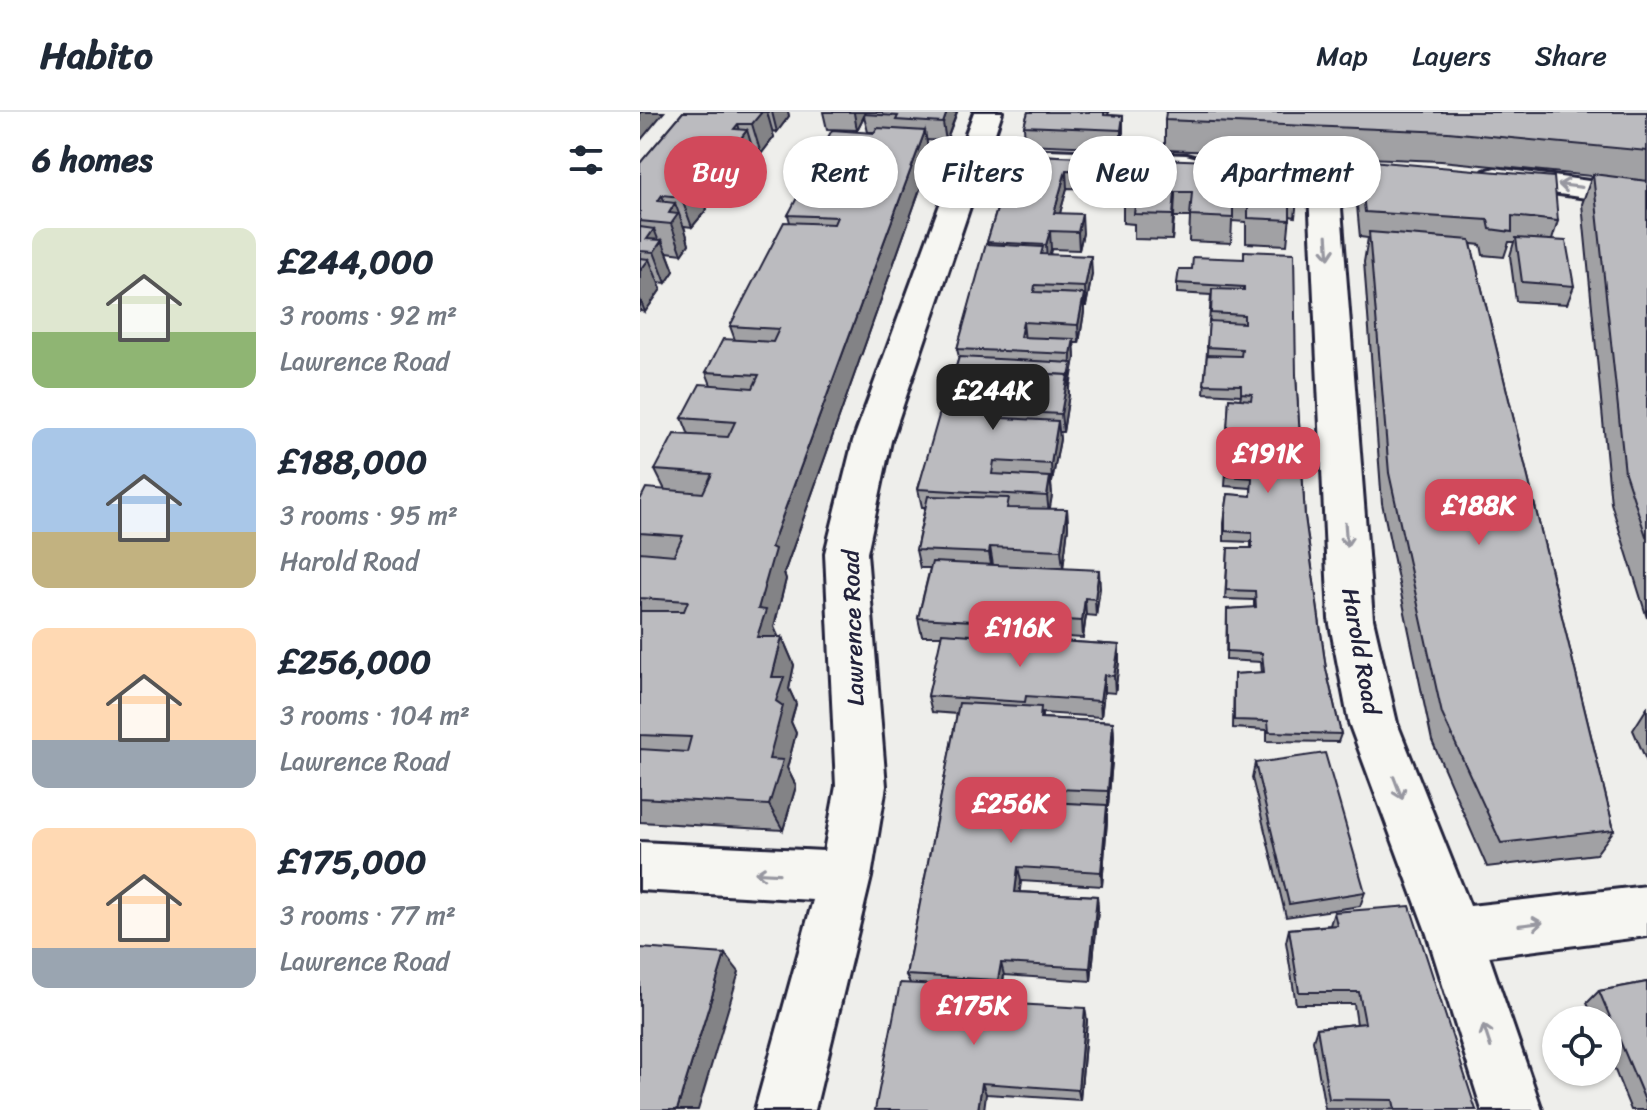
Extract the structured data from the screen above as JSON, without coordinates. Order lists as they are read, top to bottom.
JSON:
{
  "streets": {
    "street": ["Lawrence Road", "Harold Road"]
  },
  "page": {
    "header": "Habito",
    "nav": ["Map", "Layers", "Share"],
    "heading": "6 homes",
    "chip": [
      "Buy",
      "Rent",
      "Filters",
      "New",
      "Apartment"
    ],
    "list": [
      {
        "name": "£244,000",
        "note": "3 rooms · 92 m² · Lawrence Road"
      },
      {
        "name": "£188,000",
        "note": "3 rooms · 95 m² · Harold Road"
      },
      {
        "name": "£256,000",
        "note": "3 rooms · 104 m² · Lawrence Road"
      },
      {
        "name": "£175,000",
        "note": "3 rooms · 77 m² · Lawrence Road"
      }
    ],
    "price": [
      "£244K",
      "£191K",
      "£188K",
      "£116K",
      "£256K",
      "£175K"
    ]
  }
}
